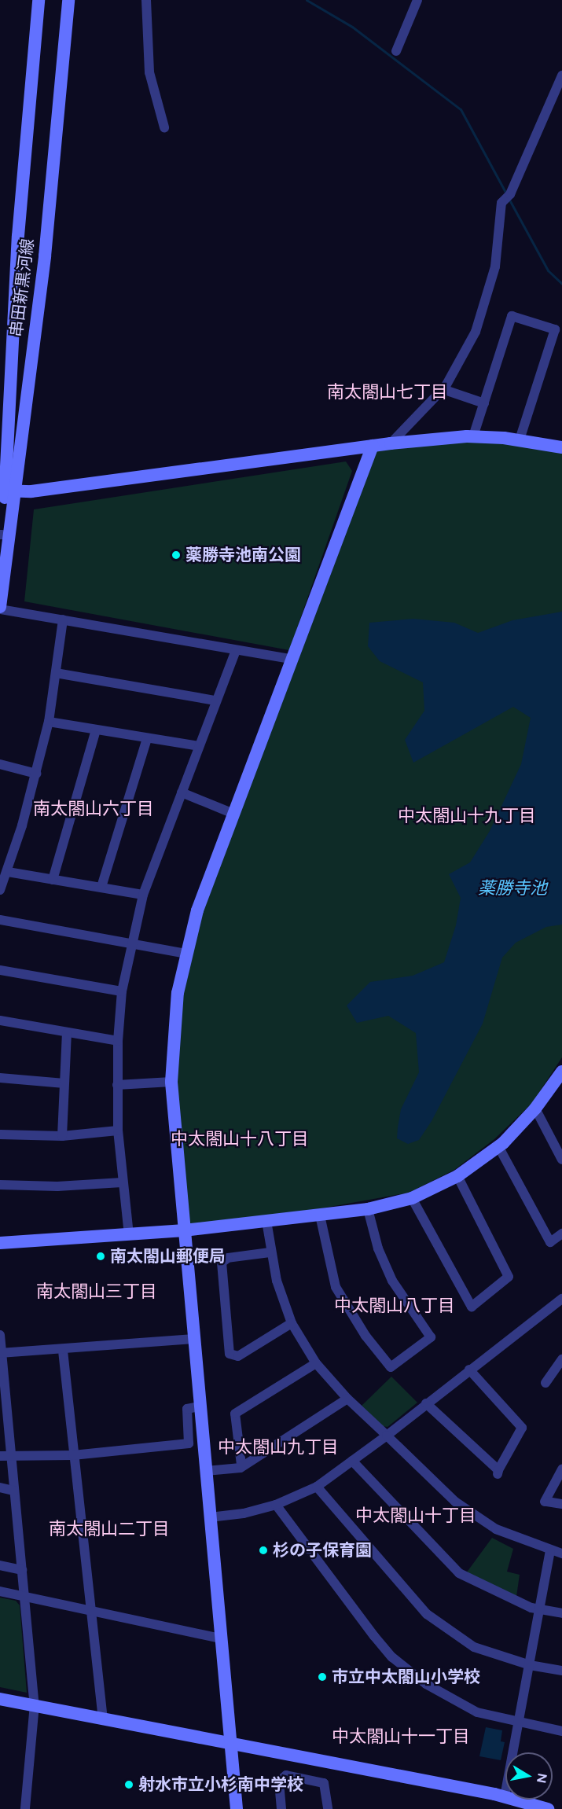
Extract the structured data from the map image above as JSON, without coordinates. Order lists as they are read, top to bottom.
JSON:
{
  "streets": {
    "street": ["串田新黒河線"]
  },
  "districts": [
    "南太閤山七丁目",
    "南太閤山六丁目",
    "中太閤山十九丁目",
    "中太閤山十八丁目",
    "南太閤山三丁目",
    "中太閤山八丁目",
    "中太閤山九丁目",
    "中太閤山十丁目",
    "南太閤山二丁目",
    "中太閤山十一丁目"
  ],
  "water": ["薬勝寺池"],
  "places": [
    "薬勝寺池南公園",
    "南太閤山郵便局",
    "杉の子保育園",
    "市立中太閤山小学校",
    "射水市立小杉南中学校"
  ],
  "north": "right"
}
